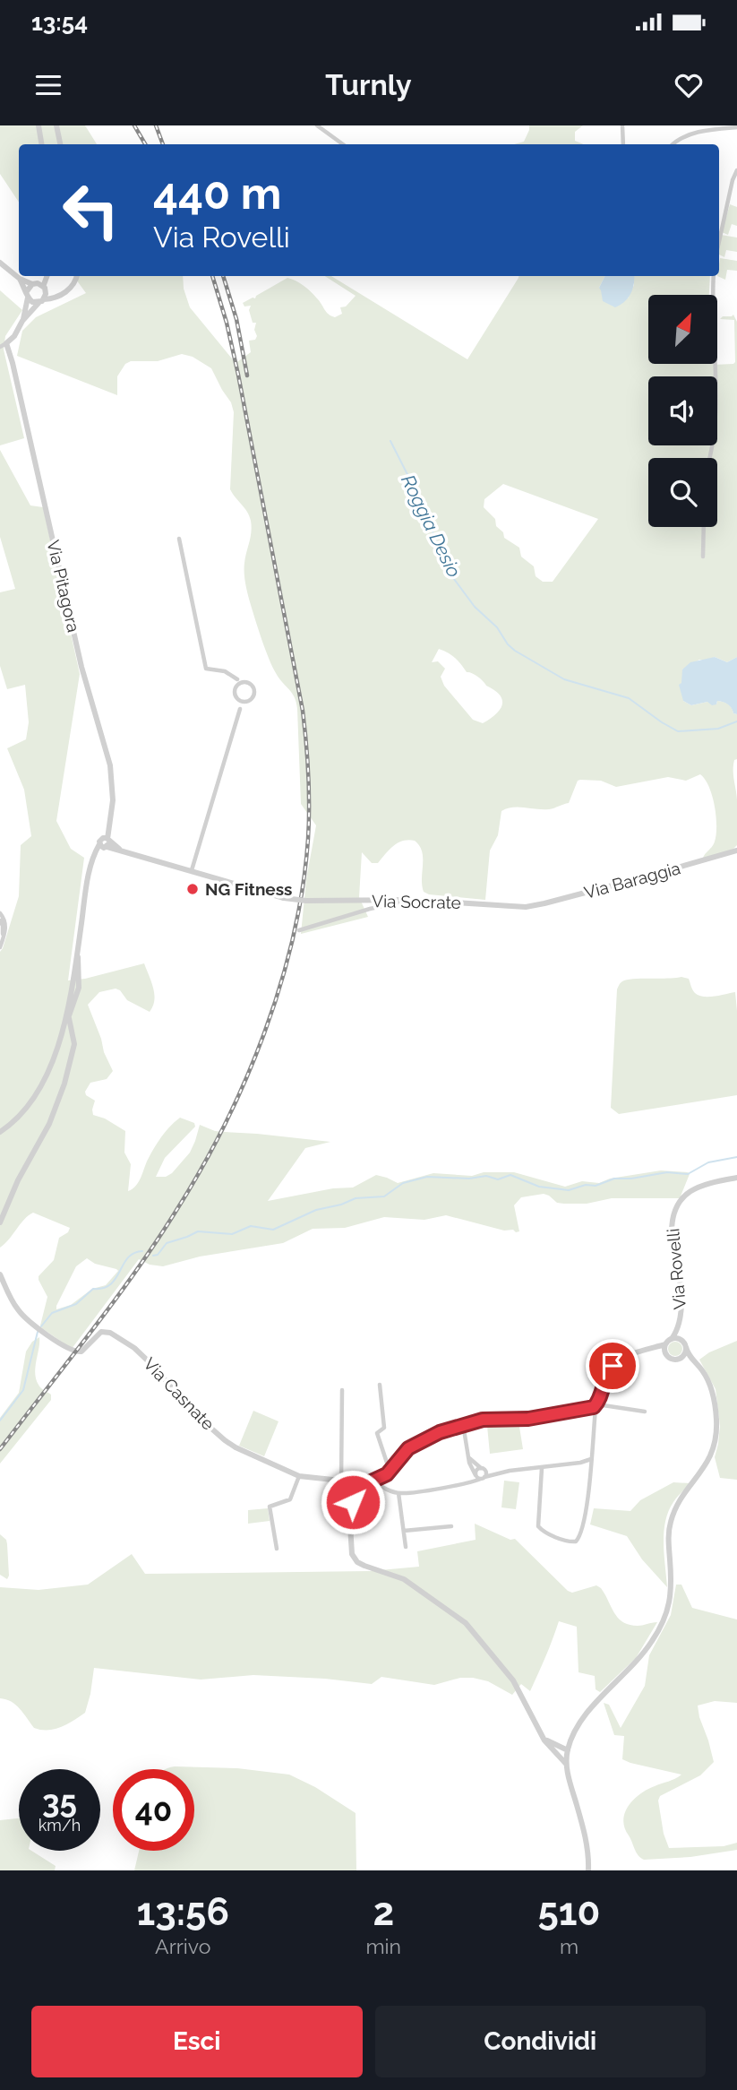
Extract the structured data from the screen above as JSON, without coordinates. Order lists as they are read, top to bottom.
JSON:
{
  "streets": {
    "street": [
      "Via Pitagora",
      "Via Baraggia",
      "Via Socrate",
      "Via Rovelli",
      "Via Casnate"
    ]
  },
  "crossings": [
    ["Via Baraggia", "Via Socrate"]
  ],
  "water": ["Roggia Desio"],
  "places": ["NG Fitness"],
  "north": "top right",
  "page": {
    "status": "13:54",
    "header": "Turnly",
    "turn": ["440 m", "Via Rovelli"],
    "speed": "35 km/h",
    "limit": "40",
    "eta": [
      "13:56",
      "Arrivo",
      "2",
      "min",
      "510",
      "m"
    ],
    "buttons": ["Esci", "Condividi"]
  }
}
